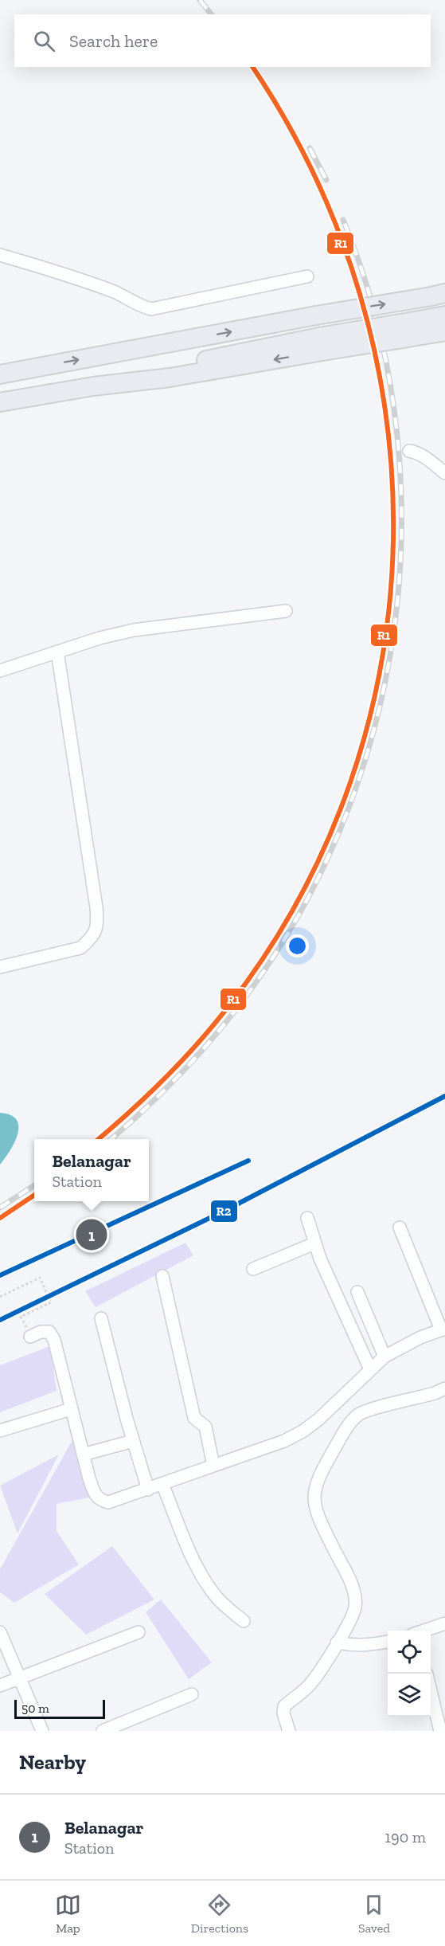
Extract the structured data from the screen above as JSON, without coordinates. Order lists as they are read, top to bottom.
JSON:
{
  "lines": ["transit line R1", "transit line R2"],
  "scale_bar": "50 m",
  "page": {
    "search": "Search here",
    "popup": ["Belanagar", "Station"],
    "pins": "1",
    "scale": "50 m",
    "heading": "Nearby",
    "list": [
      {
        "mark": "1",
        "name": "Belanagar",
        "note": "Station",
        "value": "190 m"
      }
    ],
    "nav": ["Map", "Directions", "Saved"]
  }
}
